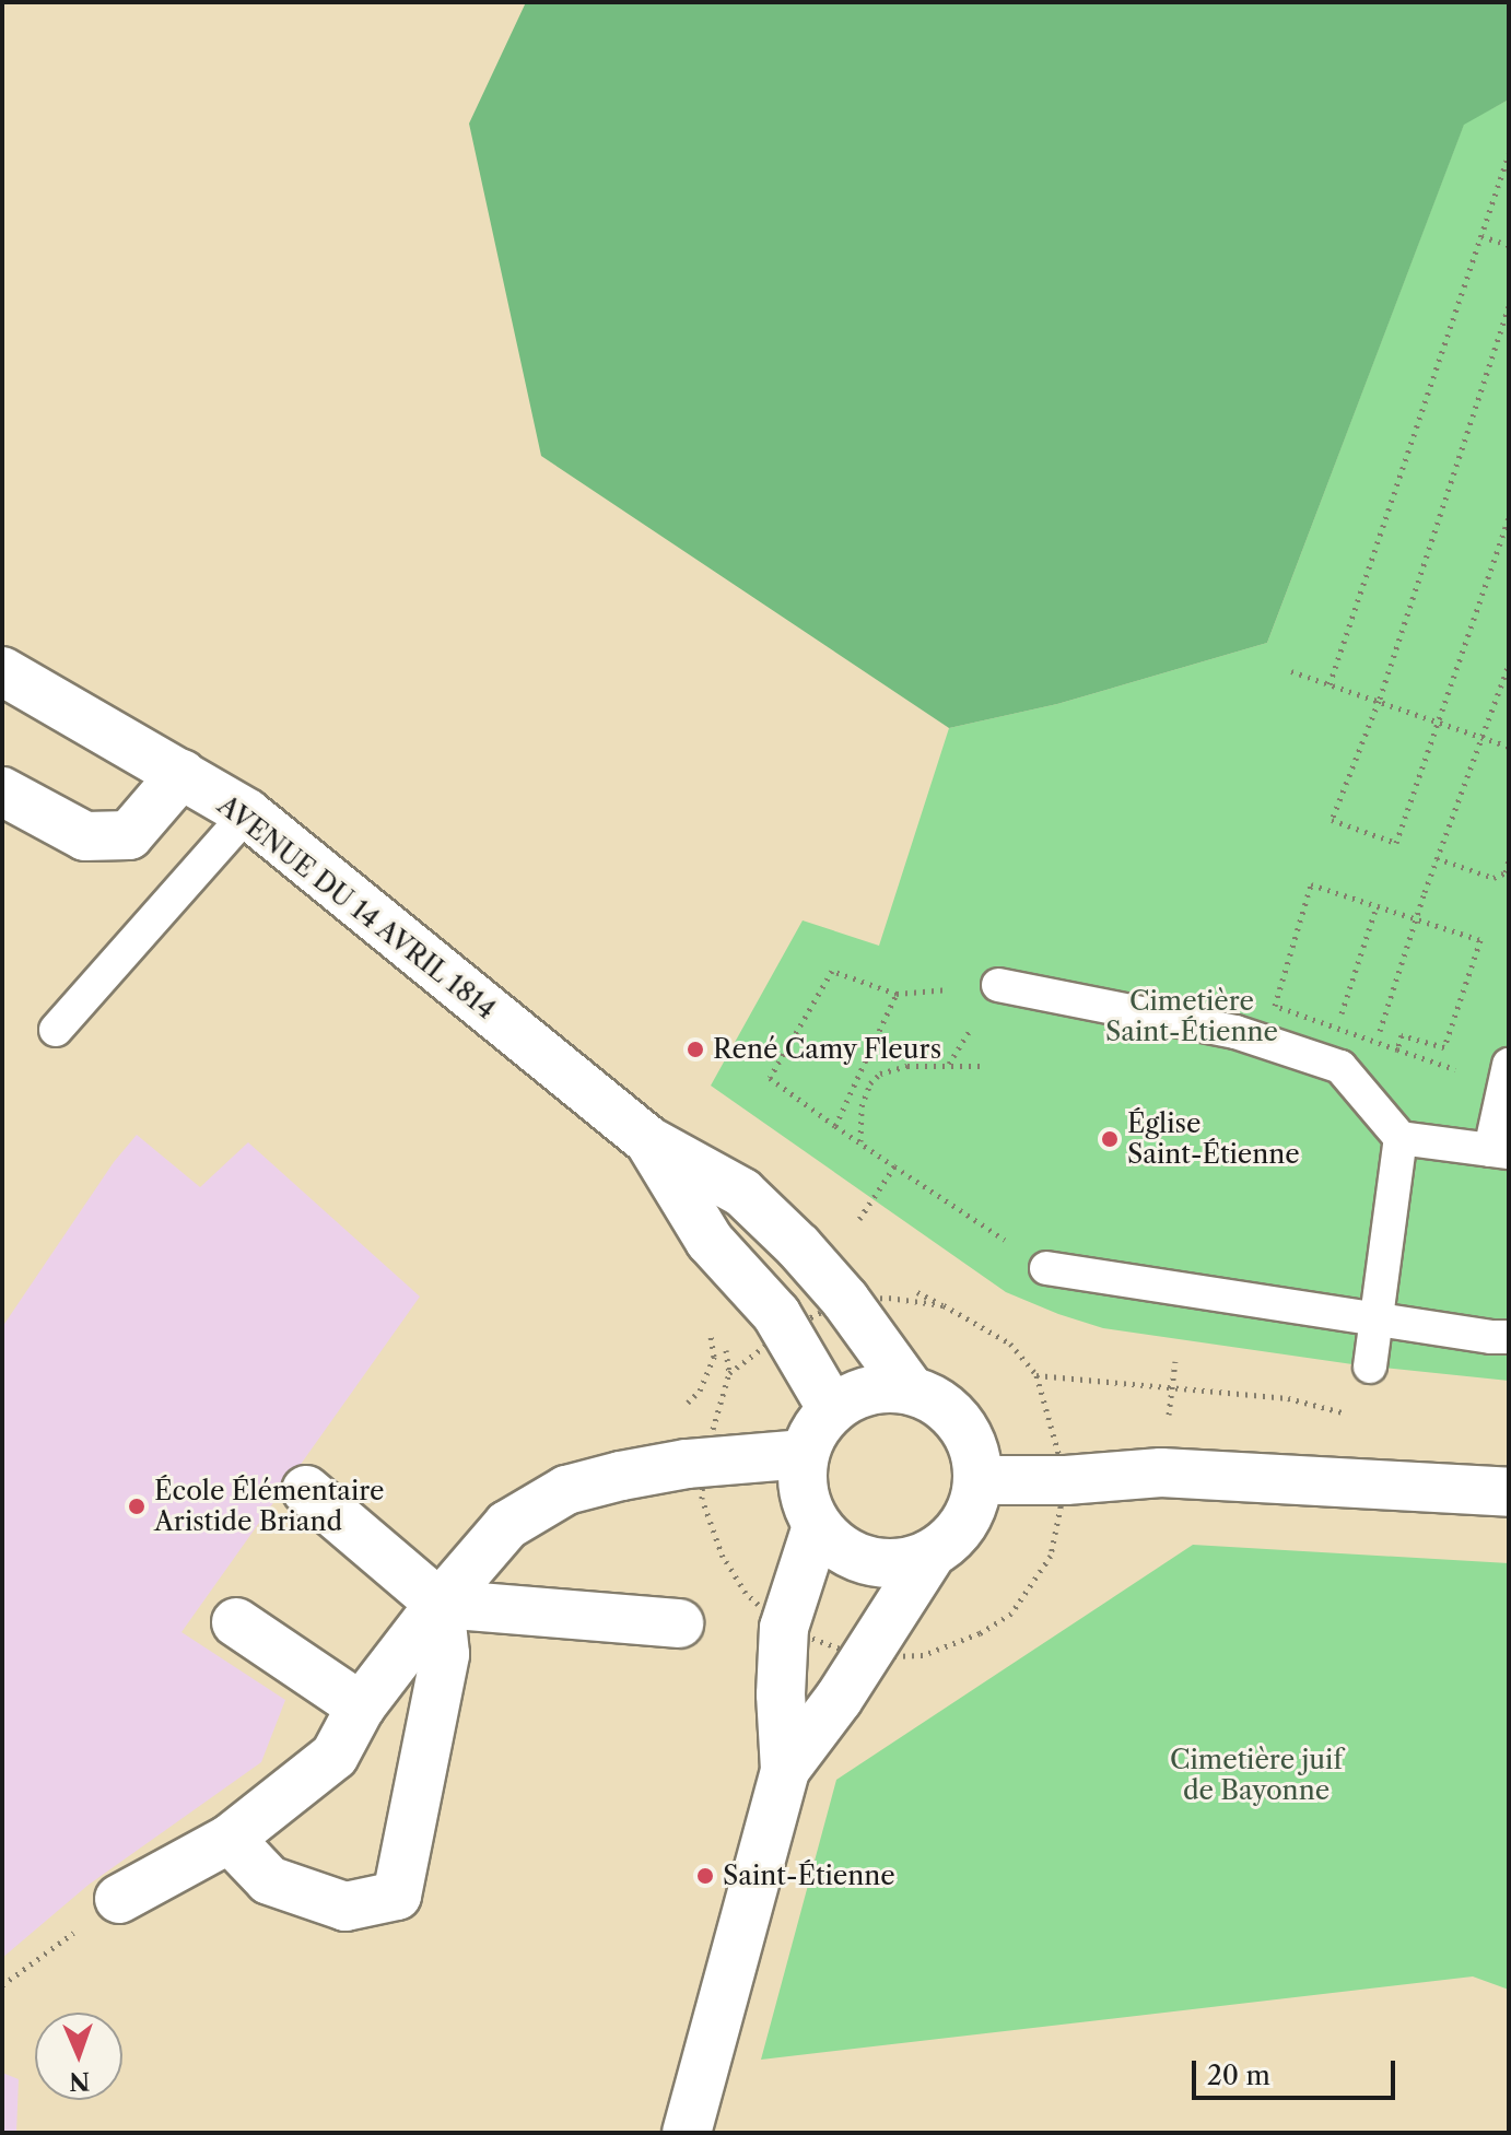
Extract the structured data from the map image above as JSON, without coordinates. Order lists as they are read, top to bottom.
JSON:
{
  "streets": {
    "street": ["AVENUE DU 14 AVRIL 1814"]
  },
  "parks": ["Cimetière Saint-Étienne", "Cimetière juif de Bayonne"],
  "places": [
    "René Camy Fleurs",
    "Église Saint-Étienne",
    "École Élémentaire Aristide Briand",
    "Saint-Étienne"
  ],
  "scale_bar": "20 m",
  "north": "bottom"
}
